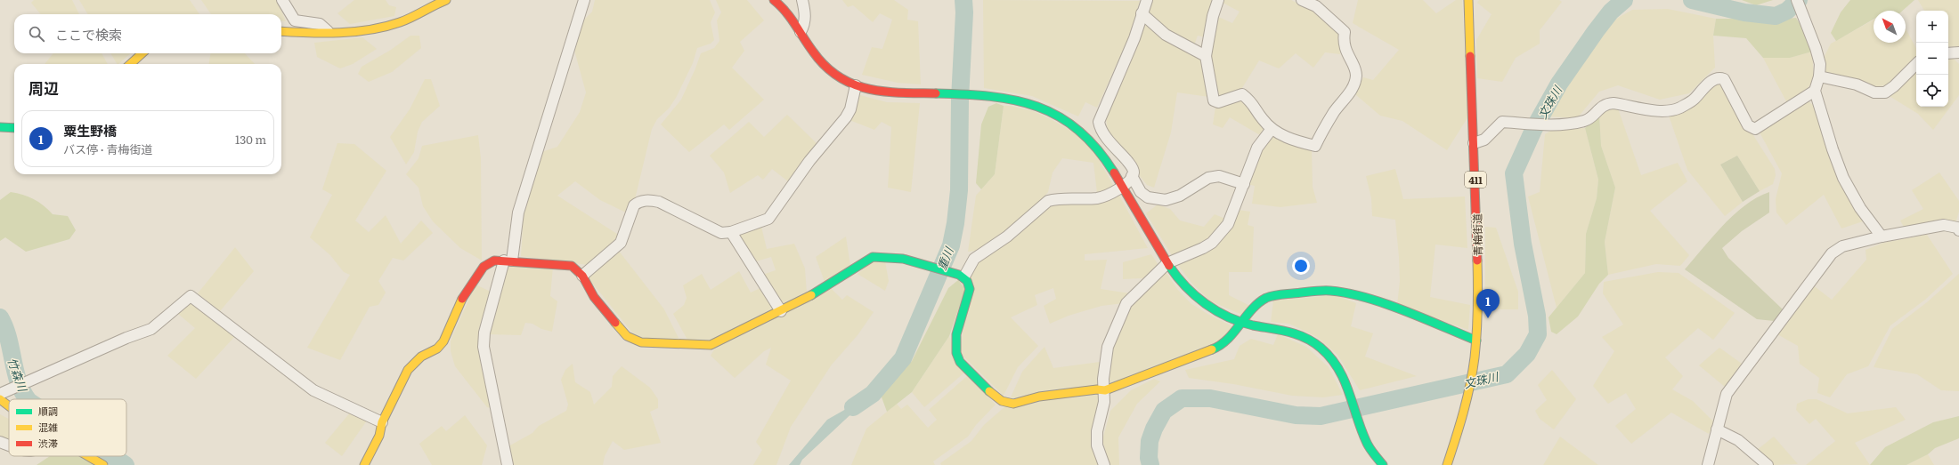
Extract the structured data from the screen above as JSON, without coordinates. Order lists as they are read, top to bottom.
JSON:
{
  "streets": {
    "main road": ["411", "青梅街道"]
  },
  "water": ["文珠川", "重川", "竹森川"],
  "legend": ["順調", "混雑", "渋滞"],
  "north": "top left",
  "page": {
    "map_buttons": ["+", "−"],
    "search": "ここで検索",
    "heading": "周辺",
    "list": [
      {
        "mark": "1",
        "name": "粟生野橋",
        "note": "バス停 · 青梅街道",
        "value": "130 m"
      }
    ],
    "pins": "1"
  }
}
